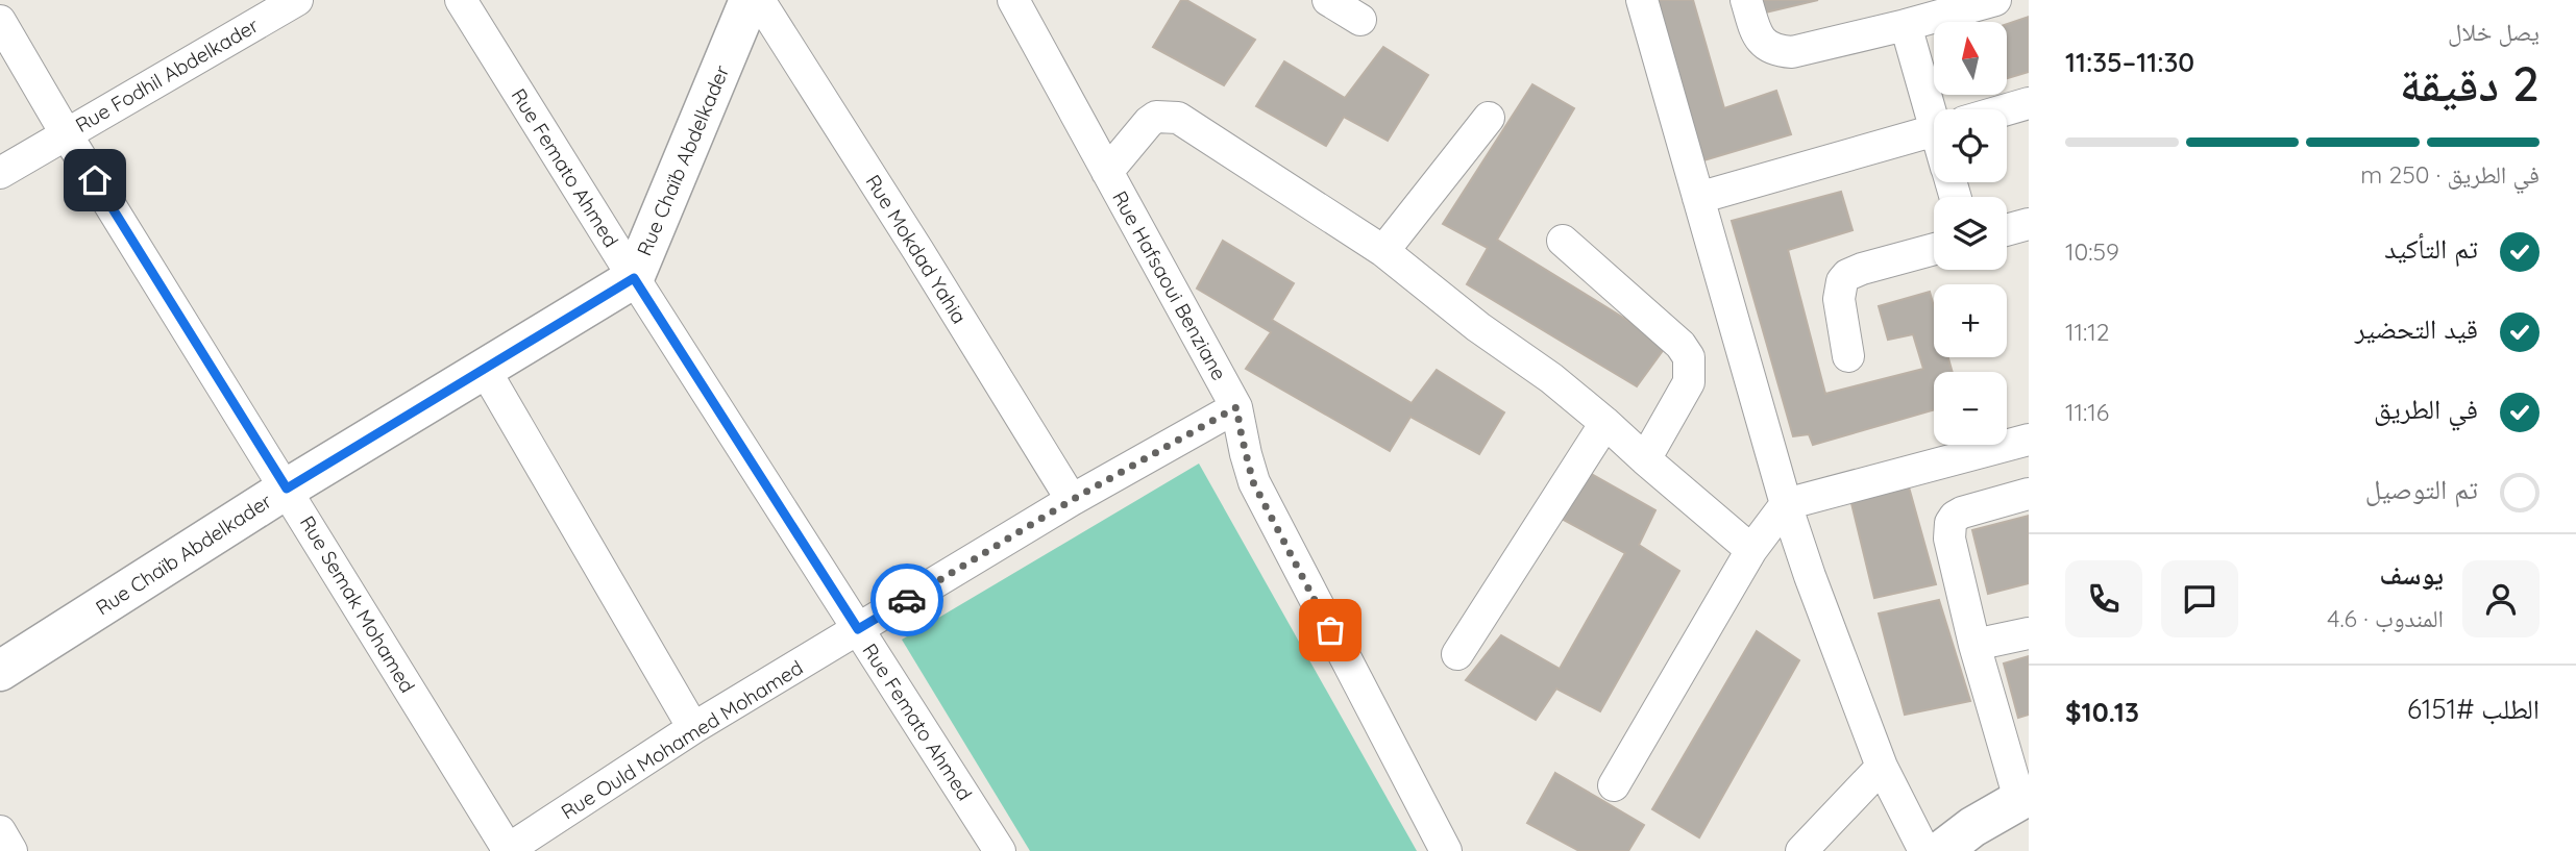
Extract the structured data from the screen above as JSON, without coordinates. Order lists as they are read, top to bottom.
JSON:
{
  "streets": {
    "street": [
      "Rue Fodhil Abdelkader",
      "Rue Chaïb Abdelkader",
      "Rue Femato Ahmed",
      "Rue Mokdad Yahia",
      "Rue Hafsaoui Benziane",
      "Rue Semak Mohamed",
      "Rue Ould Mohamed Mohamed"
    ]
  },
  "crossings": [
    ["Rue Fodhil Abdelkader", "Rue Semak Mohamed"],
    ["Rue Chaïb Abdelkader", "Rue Femato Ahmed"],
    ["Rue Chaïb Abdelkader", "Rue Semak Mohamed"],
    ["Rue Femato Ahmed", "Rue Ould Mohamed Mohamed"],
    ["Rue Mokdad Yahia", "Rue Ould Mohamed Mohamed"],
    ["Rue Hafsaoui Benziane", "Rue Ould Mohamed Mohamed"],
    ["Rue Semak Mohamed", "Rue Ould Mohamed Mohamed"]
  ],
  "north": "top",
  "page": {
    "heading": ["2 دقيقة", "يصل خلال", "11:30–11:35"],
    "panel": [
      "يوسف",
      "المندوب · 4.6",
      "الطلب #6151",
      "$10.13"
    ],
    "map_buttons": ["+", "−"],
    "bar": "في الطريق · 250 m",
    "list": [
      ["تم التأكيد", "10:59"],
      ["قيد التحضير", "11:12"],
      ["في الطريق", "11:16"],
      "تم التوصيل"
    ]
  }
}
